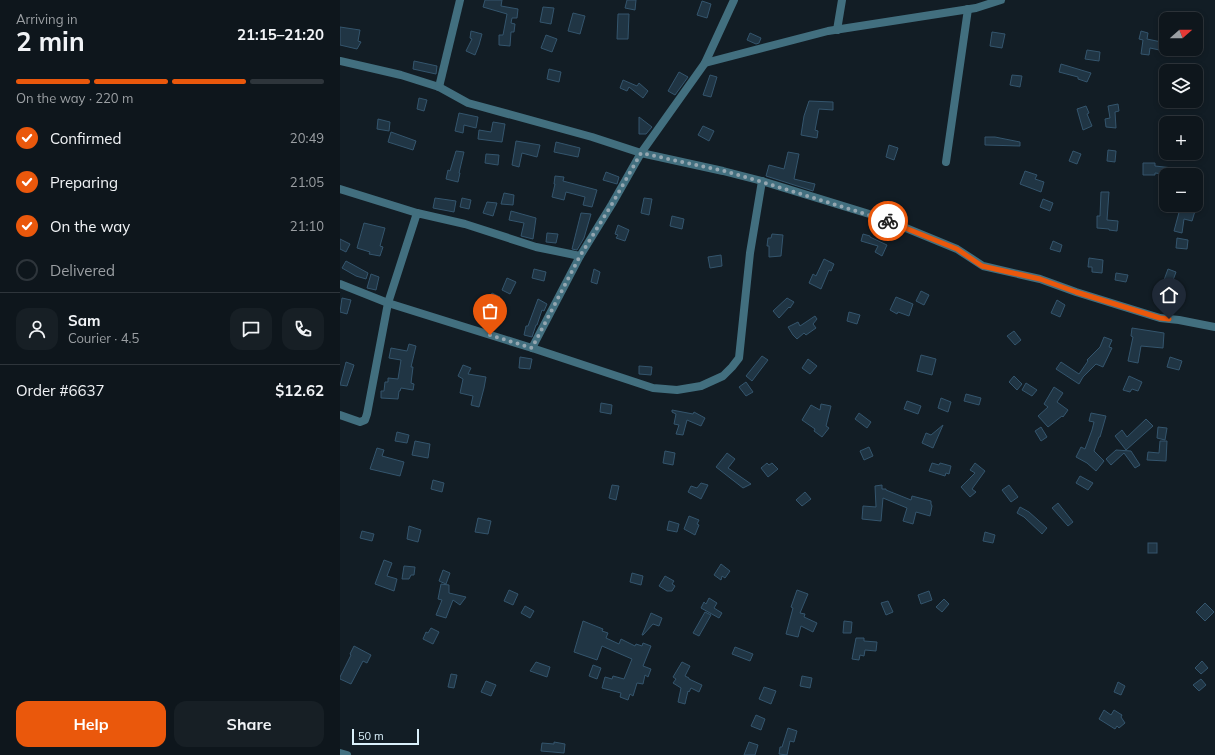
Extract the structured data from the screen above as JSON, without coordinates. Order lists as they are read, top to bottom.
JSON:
{
  "scale_bar": "50 m",
  "north": "right",
  "page": {
    "heading": ["2 min", "Arriving in", "21:15–21:20"],
    "panel": [
      "Sam",
      "Courier · 4.5",
      "Order #6637",
      "$12.62"
    ],
    "map_buttons": ["+", "−"],
    "bar": "On the way · 220 m",
    "list": [
      ["Confirmed", "20:49"],
      ["Preparing", "21:05"],
      ["On the way", "21:10"],
      "Delivered"
    ],
    "buttons": ["Help", "Share"],
    "scale": "50 m"
  }
}
